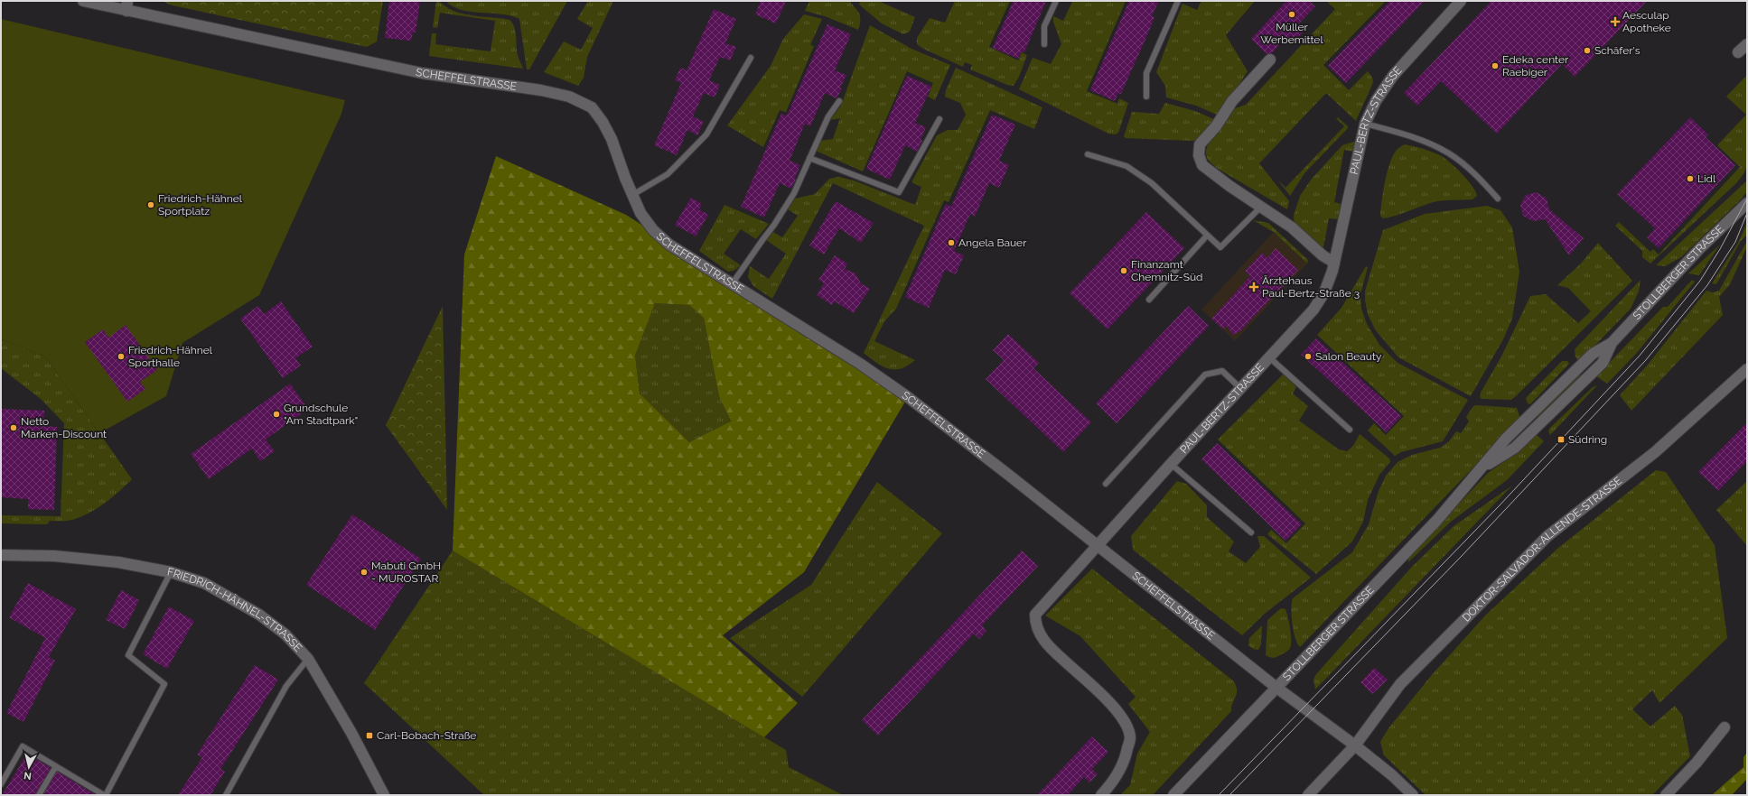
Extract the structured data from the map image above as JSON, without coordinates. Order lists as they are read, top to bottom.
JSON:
{
  "streets": {
    "street": [
      "SCHEFFELSTRASSE",
      "PAUL-BERTZ-STRASSE",
      "STOLLBERGER STRASSE",
      "DOKTOR-SALVADOR-ALLENDE-STRASSE",
      "FRIEDRICH-HÄHNEL-STRASSE"
    ]
  },
  "crossings": [
    ["SCHEFFELSTRASSE", "PAUL-BERTZ-STRASSE"],
    ["SCHEFFELSTRASSE", "STOLLBERGER STRASSE"]
  ],
  "places": {
    "other": [
      "Müller Werbemittel",
      "Schäfer's",
      "Edeka center Raebiger",
      "Lidl",
      "Friedrich-Hähnel Sportplatz",
      "Angela Bauer",
      "Finanzamt Chemnitz-Süd",
      "Friedrich-Hähnel Sporthalle",
      "Salon Beauty",
      "Grundschule \"Am Stadtpark\"",
      "Netto Marken-Discount",
      "Mabuti GmbH - MUROSTAR"
    ],
    "health": ["Aesculap Apotheke", "Ärztehaus Paul-Bertz-Straße 3"],
    "transit": ["Südring", "Carl-Bobach-Straße"]
  },
  "north": "bottom"
}
